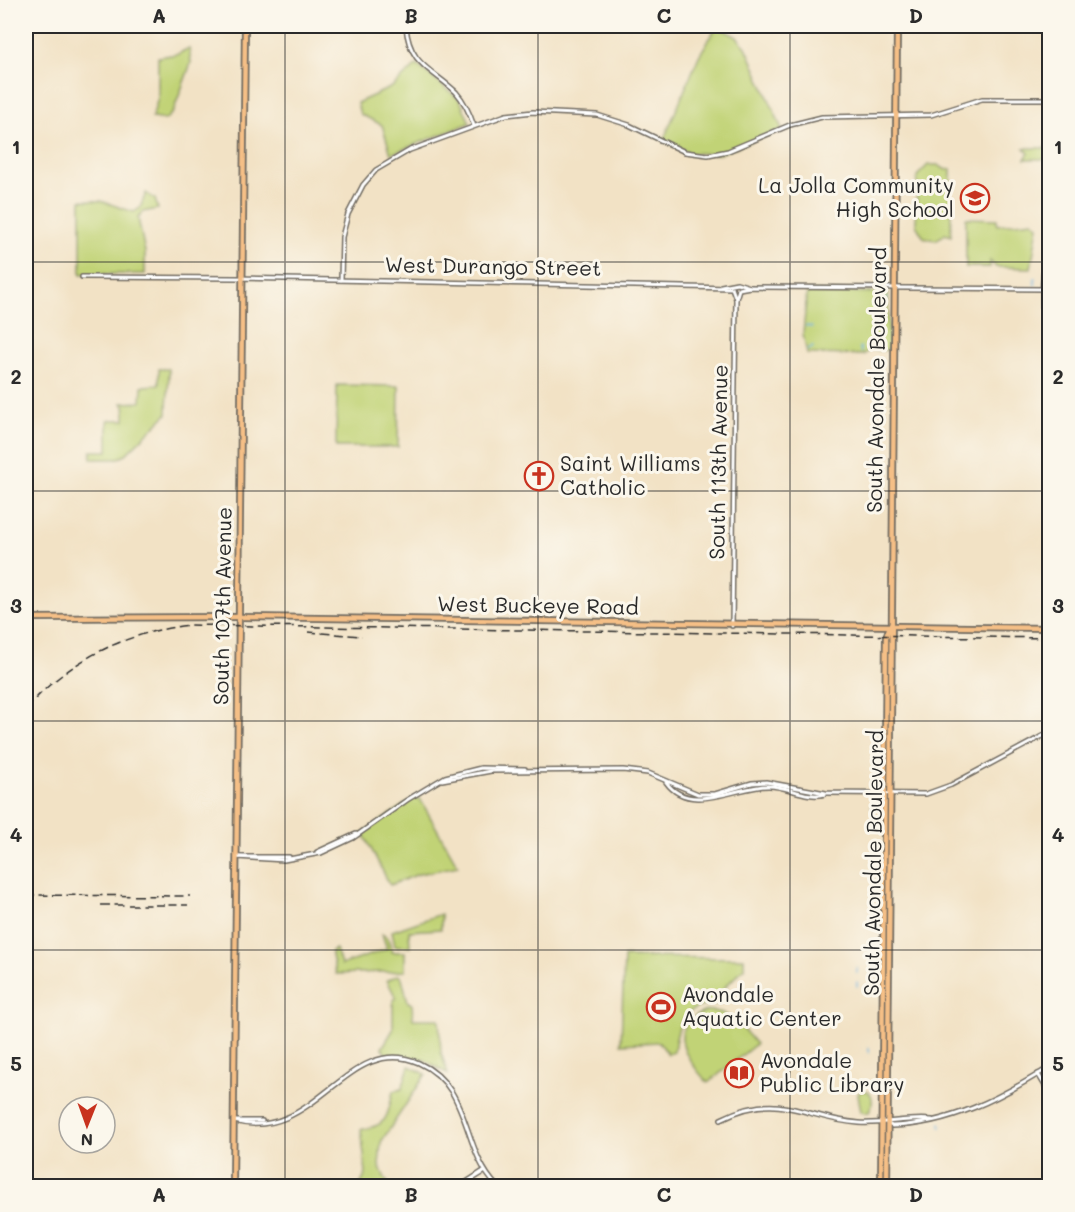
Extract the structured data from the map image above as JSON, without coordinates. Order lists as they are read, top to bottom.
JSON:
{
  "streets": {
    "main road": ["South Avondale Boulevard", "South 107th Avenue", "West Buckeye Road"],
    "street": ["West Durango Street", "South 113th Avenue"]
  },
  "crossings": [
    ["West Durango Street", "South 107th Avenue"],
    ["South Avondale Boulevard", "West Buckeye Road"],
    ["South 113th Avenue", "West Buckeye Road"],
    ["South 107th Avenue", "West Buckeye Road"]
  ],
  "places": {
    "school or university": ["La Jolla Community High School"],
    "church": ["Saint Williams Catholic"],
    "sports": ["Avondale Aquatic Center"],
    "library": ["Avondale Public Library"]
  },
  "north": "bottom",
  "grid": {
    "columns": [
      "A",
      "B",
      "C",
      "D"
    ],
    "rows": [
      "1",
      "2",
      "3",
      "4",
      "5"
    ]
  }
}
